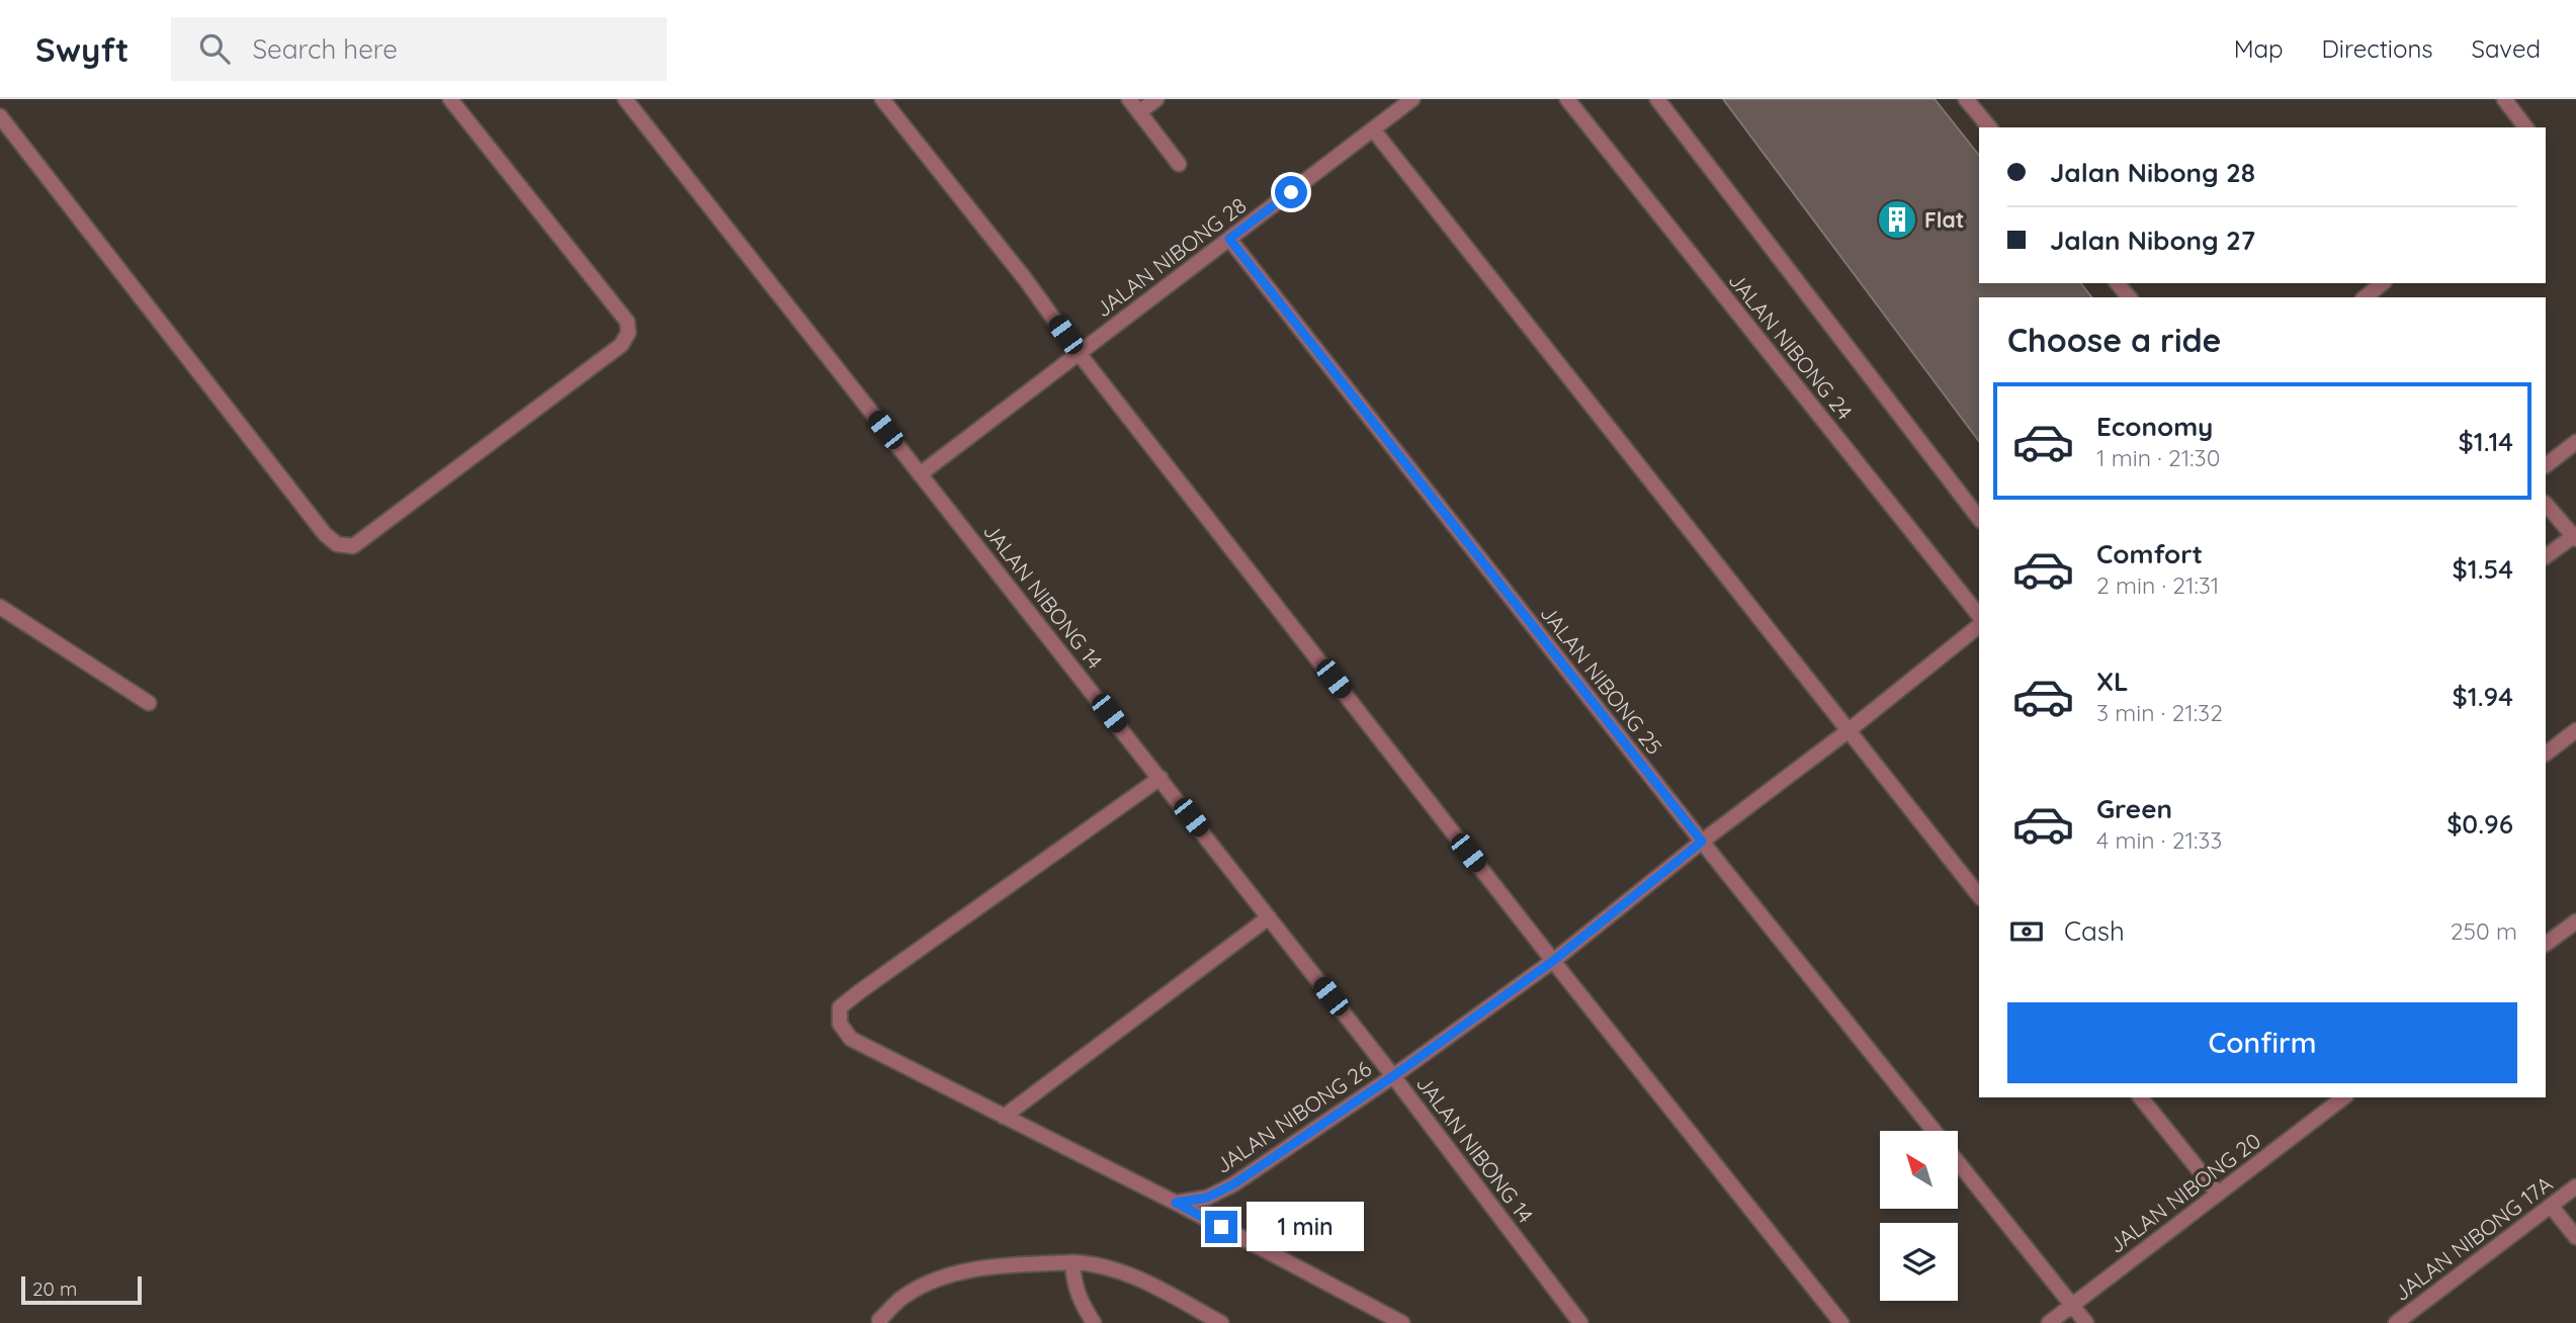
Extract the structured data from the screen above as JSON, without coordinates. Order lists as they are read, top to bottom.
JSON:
{
  "streets": {
    "street": [
      "JALAN NIBONG 28",
      "JALAN NIBONG 24",
      "JALAN NIBONG 14",
      "JALAN NIBONG 25",
      "JALAN NIBONG 26",
      "JALAN NIBONG 20",
      "JALAN NIBONG 17A"
    ]
  },
  "crossings": [
    ["JALAN NIBONG 28", "JALAN NIBONG 14"],
    ["JALAN NIBONG 28", "JALAN NIBONG 25"],
    ["JALAN NIBONG 14", "JALAN NIBONG 26"],
    ["JALAN NIBONG 25", "JALAN NIBONG 26"],
    ["JALAN NIBONG 25", "JALAN NIBONG 20"]
  ],
  "places": {
    "building": ["Flat"]
  },
  "scale_bar": "20 m",
  "north": "top left",
  "page": {
    "header": "Swyft",
    "search": "Search here",
    "nav": ["Map", "Directions", "Saved"],
    "banner": ["Jalan Nibong 28", "Jalan Nibong 27"],
    "heading": "Choose a ride",
    "list": [
      {
        "name": "Economy",
        "note": "1 min · 21:30",
        "value": "$1.14"
      },
      {
        "name": "Comfort",
        "note": "2 min · 21:31",
        "value": "$1.54"
      },
      {
        "name": "XL",
        "note": "3 min · 21:32",
        "value": "$1.94"
      },
      {
        "name": "Green",
        "note": "4 min · 21:33",
        "value": "$0.96"
      }
    ],
    "pay": ["Cash", "250 m"],
    "buttons": "Confirm",
    "bubble": "1 min",
    "scale": "20 m"
  }
}
